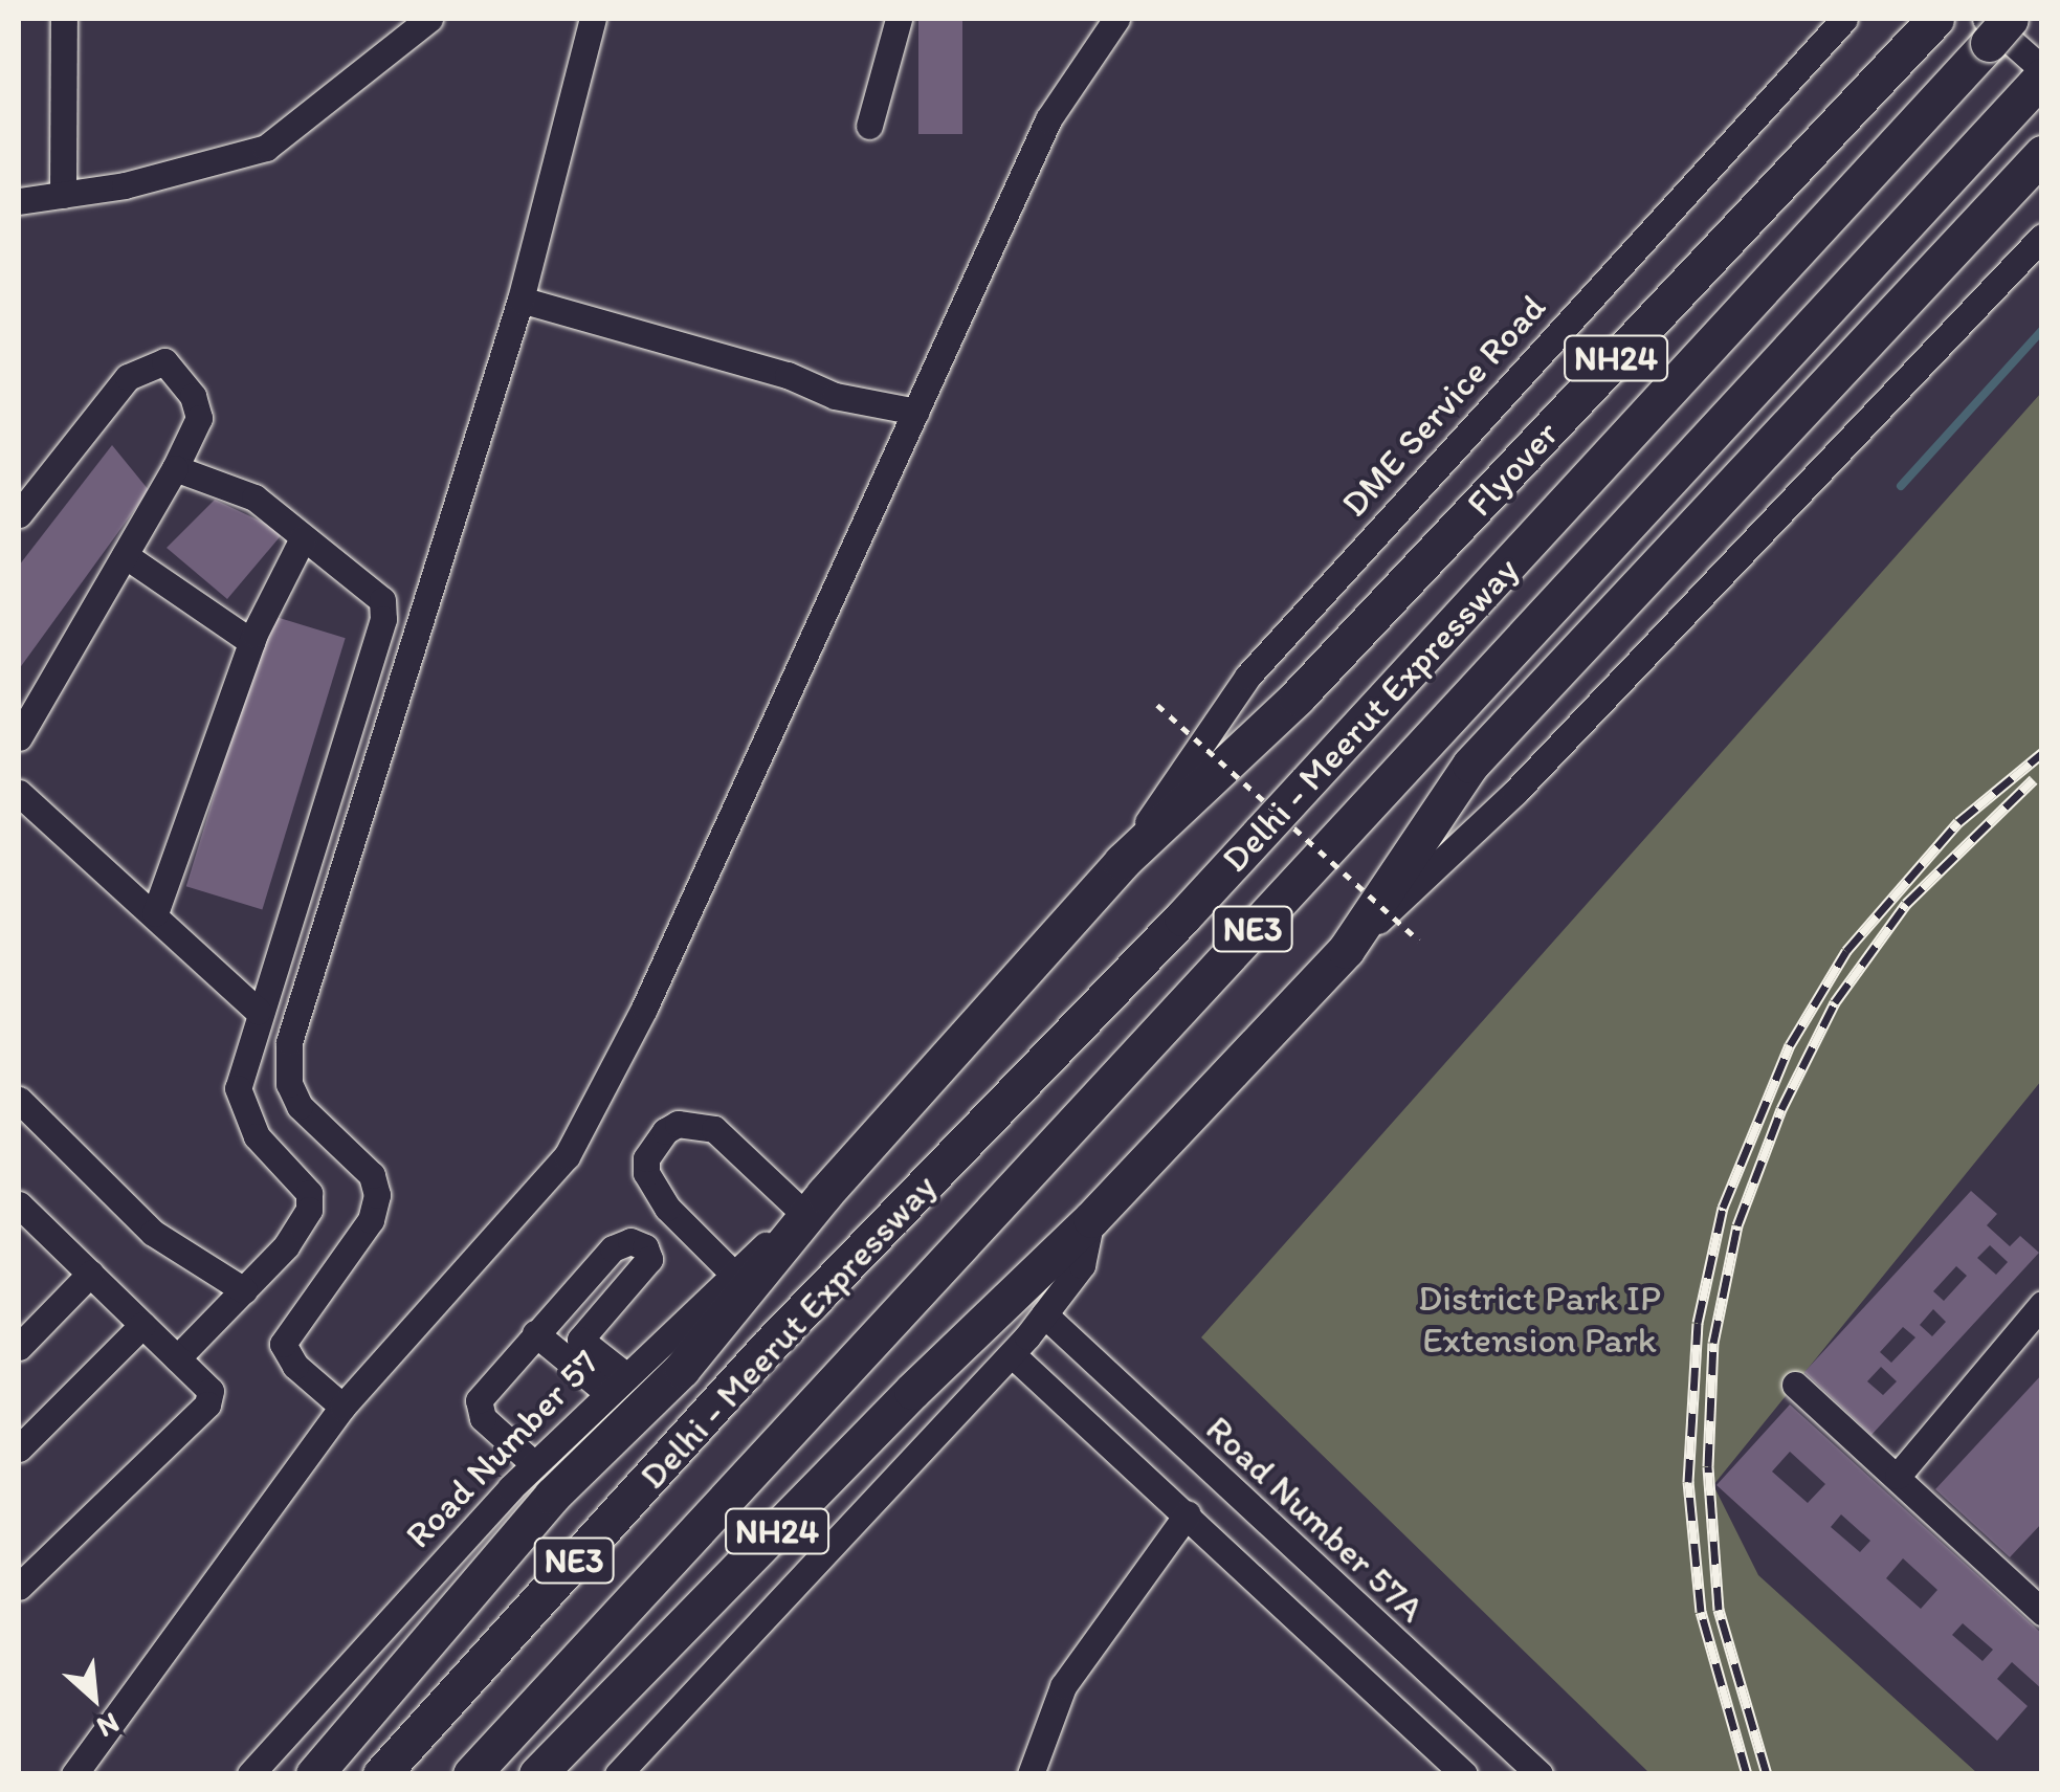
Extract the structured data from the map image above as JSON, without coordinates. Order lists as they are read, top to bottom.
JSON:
{
  "streets": {
    "highway": [
      "NH24",
      "Flyover",
      "Delhi - Meerut Expressway",
      "NE3"
    ],
    "street": ["DME Service Road", "Road Number 57", "Road Number 57A"]
  },
  "crossings": [
    ["DME Service Road", "Flyover"],
    ["Flyover", "Road Number 57"]
  ],
  "parks": ["District Park IP Extension Park"],
  "north": "bottom right"
}
